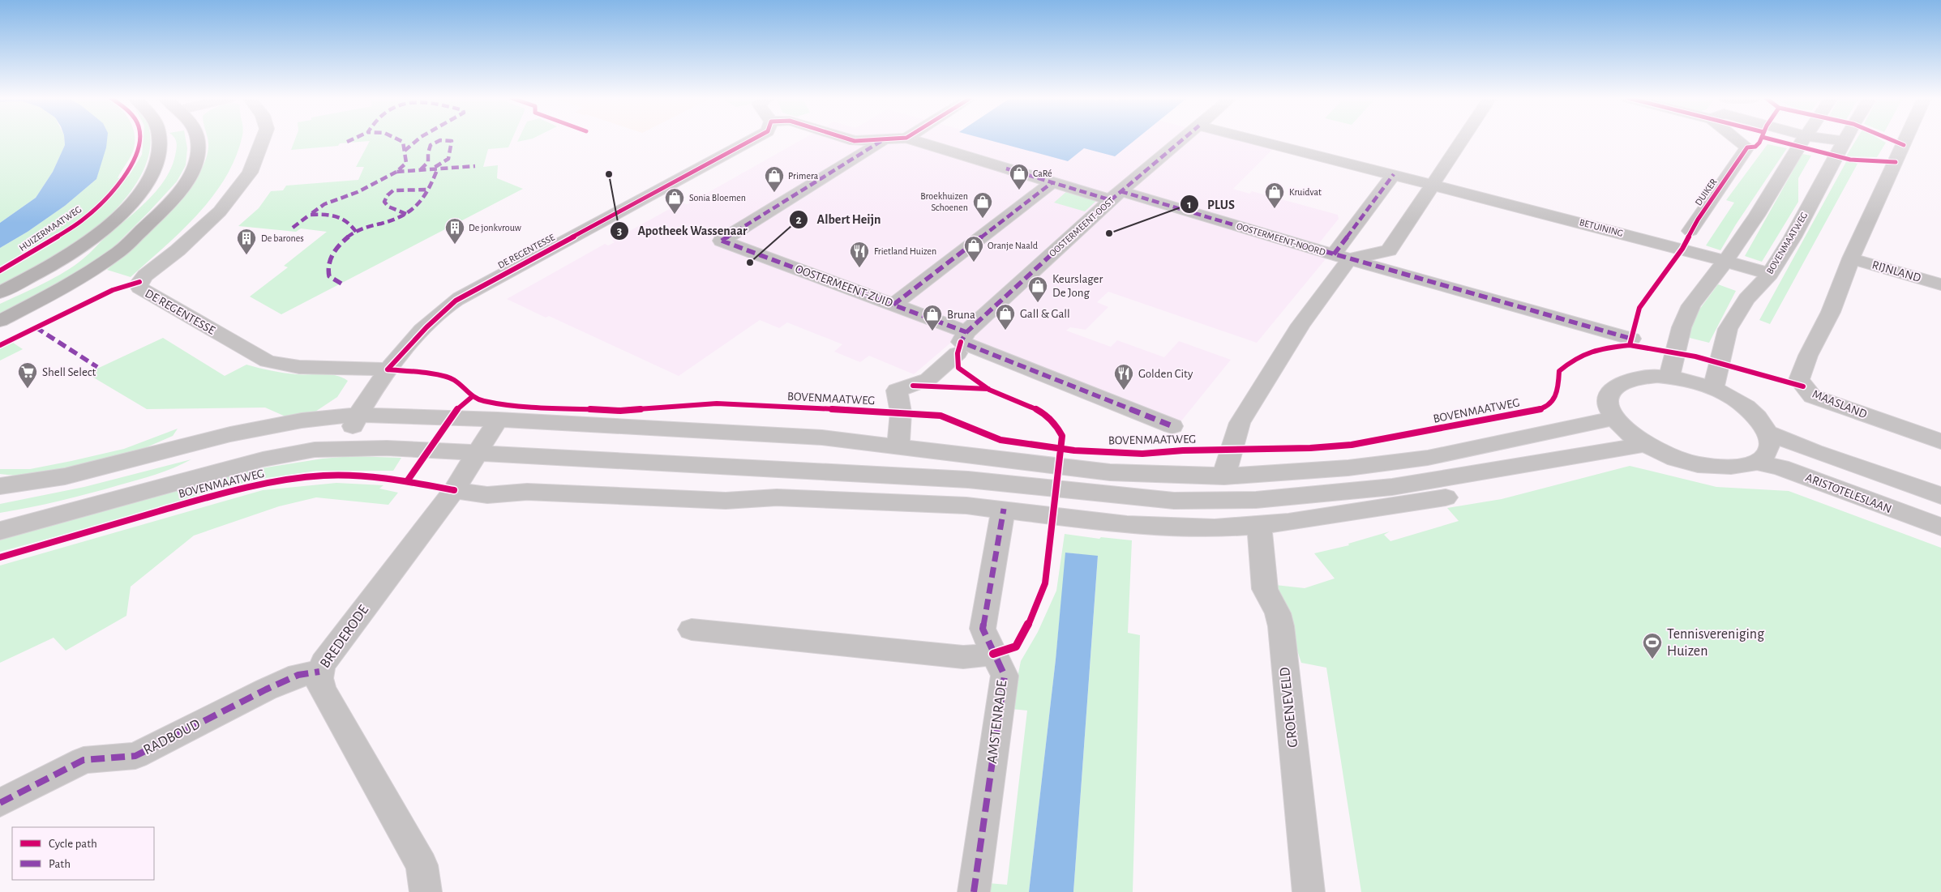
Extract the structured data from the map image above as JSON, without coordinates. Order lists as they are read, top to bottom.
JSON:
{
  "streets": {
    "street": [
      "DUIKER",
      "OOSTERMEENT-OOST",
      "BETUINING",
      "OOSTERMEENT-NOORD",
      "BOVENMAATWEG",
      "DE REGENTESSE",
      "RIJNLAND",
      "OOSTERMEENT-ZUID",
      "MAASLAND",
      "ARISTOTELESLAAN",
      "BREDERODE",
      "GROENEVELD",
      "AMSTENRADE",
      "RADBOUD"
    ],
    "cycle path": ["HUIZERMAATWEG"]
  },
  "crossings": [
    ["OOSTERMEENT-OOST", "OOSTERMEENT-NOORD"],
    ["OOSTERMEENT-OOST", "OOSTERMEENT-ZUID"],
    ["BETUINING", "BOVENMAATWEG"],
    ["OOSTERMEENT-NOORD", "OOSTERMEENT-ZUID"],
    ["BOVENMAATWEG", "DE REGENTESSE"],
    ["BOVENMAATWEG", "BREDERODE"],
    ["RIJNLAND", "MAASLAND"],
    ["BREDERODE", "RADBOUD"]
  ],
  "places": {
    "other": ["Apotheek Wassenaar", "PLUS", "Albert Heijn"],
    "shop": [
      "CaRé",
      "Primera",
      "Kruidvat",
      "Sonia Bloemen",
      "Broekhuizen Schoenen",
      "Oranje Naald",
      "Keurslager De Jong",
      "Gall & Gall",
      "Bruna"
    ],
    "building": ["De jonkvrouw", "De barones"],
    "restaurant": ["Frietland Huizen", "Golden City"],
    "supermarket": ["Shell Select"],
    "sports": ["Tennisvereniging Huizen"]
  },
  "legend": ["Cycle path", "Path"]
}
